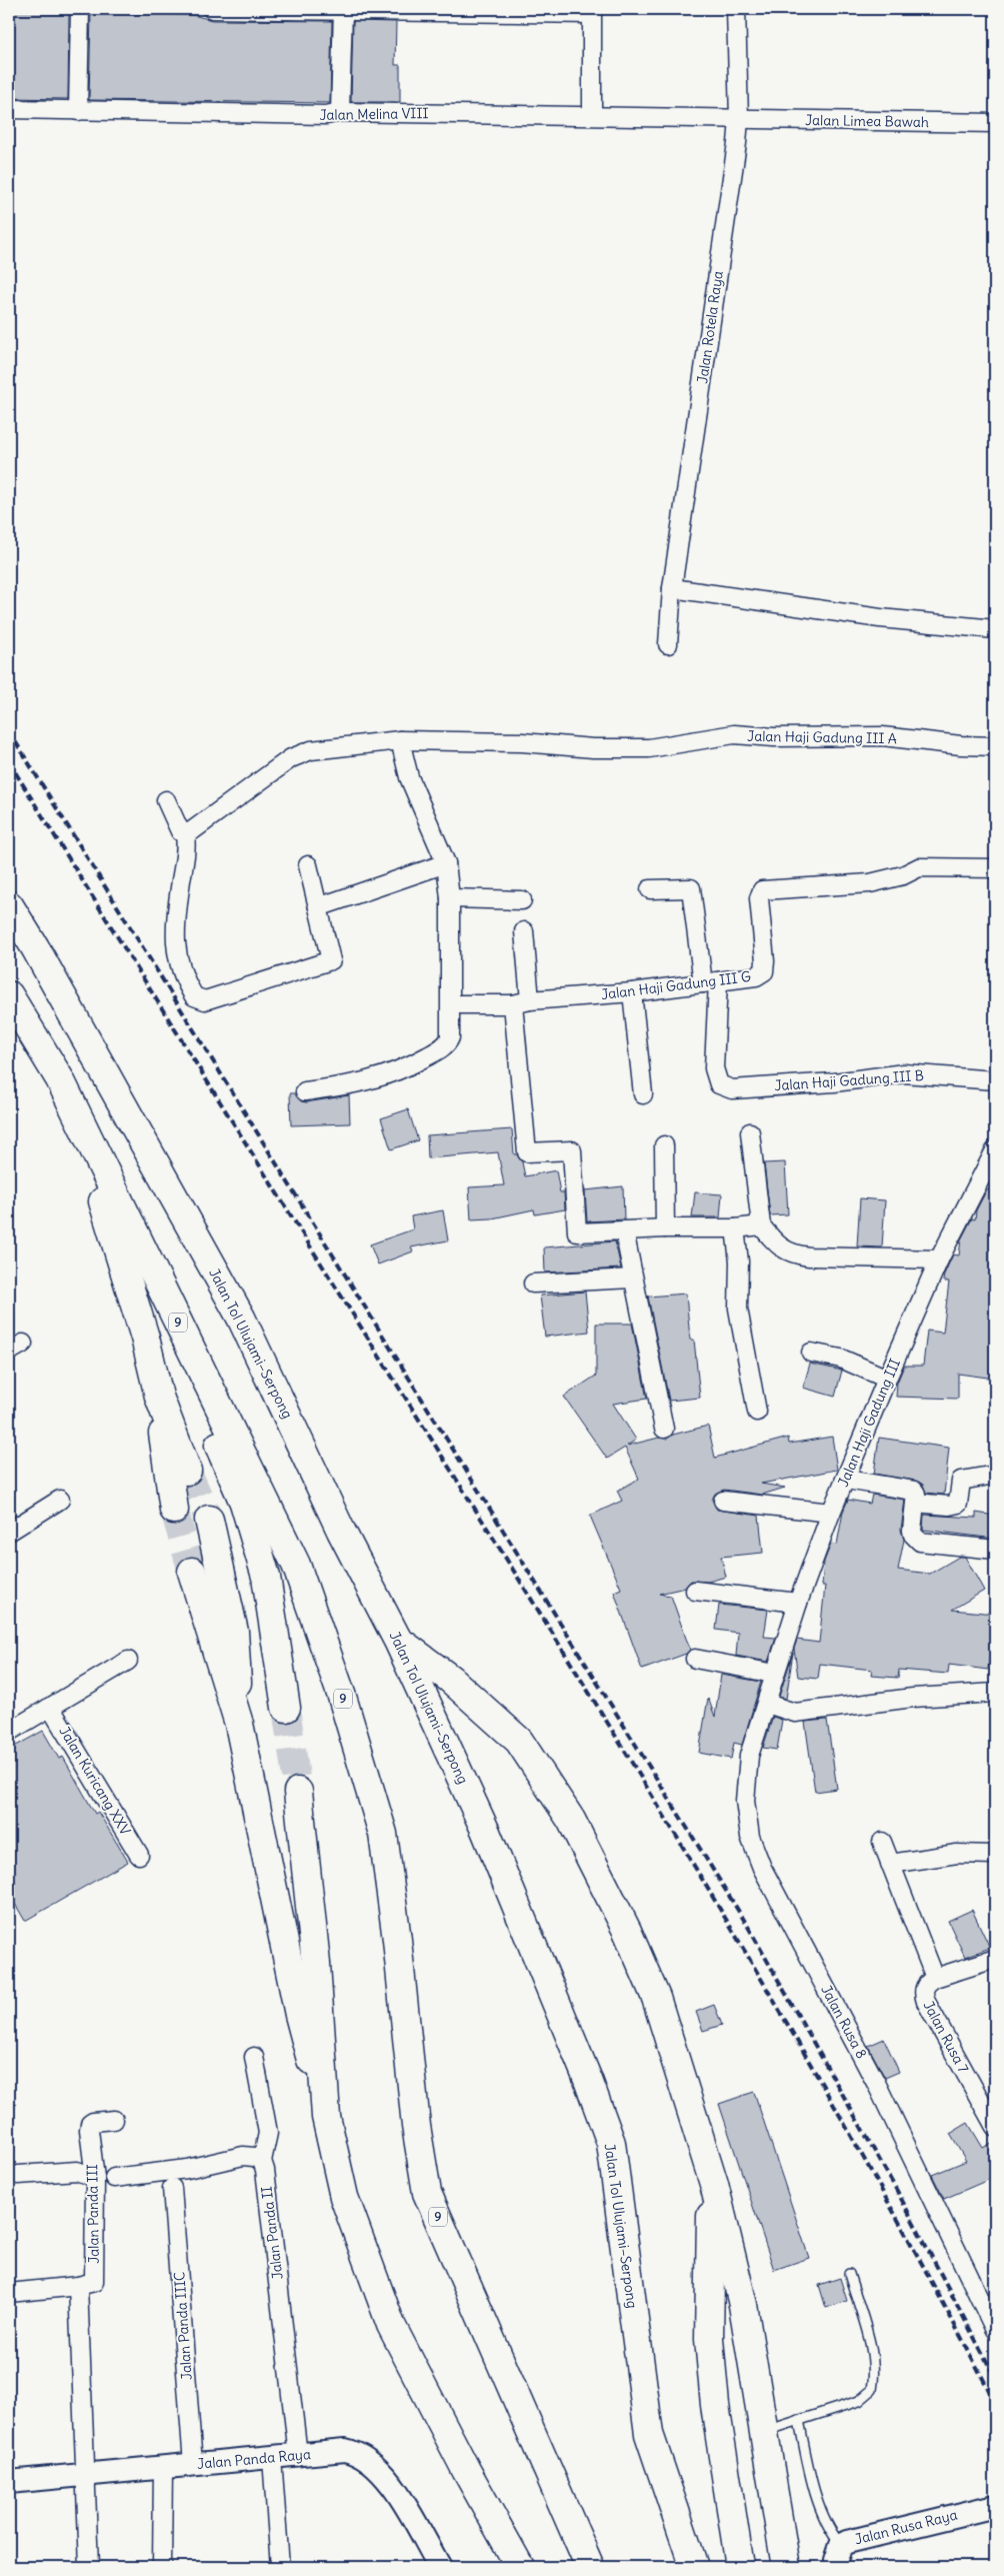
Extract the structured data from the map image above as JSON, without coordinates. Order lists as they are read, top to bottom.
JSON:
{
  "streets": {
    "highway": ["9", "Jalan Tol Ulujami–Serpong"],
    "street": [
      "Jalan Melina VIII",
      "Jalan Limea Bawah",
      "Jalan Rotela Raya",
      "Jalan Haji Gadung III A",
      "Jalan Haji Gadung III G",
      "Jalan Haji Gadung III B",
      "Jalan Haji Gadung III",
      "Jalan Kuricang XXV",
      "Jalan Rusa 8",
      "Jalan Rusa 7",
      "Jalan Panda III",
      "Jalan Panda II",
      "Jalan Panda IIIC",
      "Jalan Panda Raya",
      "Jalan Rusa Raya"
    ]
  },
  "crossings": [
    ["Jalan Melina VIII", "Jalan Limea Bawah"],
    ["Jalan Melina VIII", "Jalan Rotela Raya"],
    ["Jalan Limea Bawah", "Jalan Rotela Raya"],
    ["Jalan Haji Gadung III G", "Jalan Haji Gadung III B"],
    ["Jalan Haji Gadung III", "Jalan Rusa 8"],
    ["Jalan Panda II", "Jalan Panda Raya"],
    ["Jalan Panda IIIC", "Jalan Panda Raya"]
  ]
}
